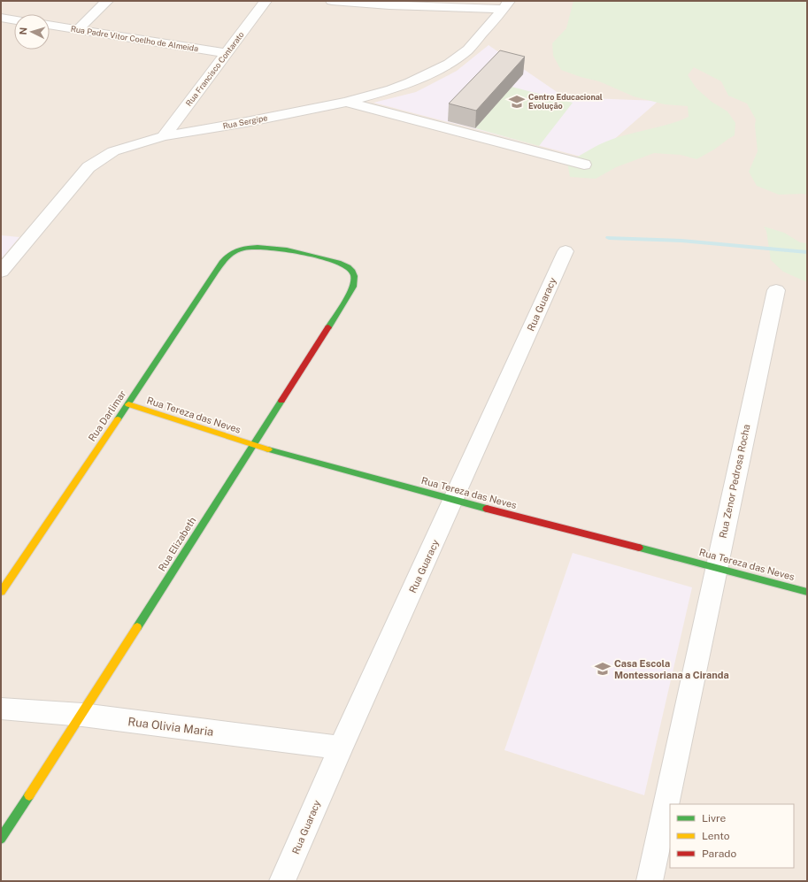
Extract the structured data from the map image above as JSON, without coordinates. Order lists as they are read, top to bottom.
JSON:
{
  "streets": {
    "street": [
      "Rua Padre Vitor Coelho de Almeida",
      "Rua Francisco Contarato",
      "Rua Sergipe",
      "Rua Guaracy",
      "Rua Tereza das Neves",
      "Rua Darlimar",
      "Rua Zenor Pedrosa Rocha",
      "Rua Elizabeth",
      "Rua Olivia Maria"
    ]
  },
  "crossings": [
    ["Rua Padre Vitor Coelho de Almeida", "Rua Francisco Contarato"],
    ["Rua Francisco Contarato", "Rua Sergipe"],
    ["Rua Guaracy", "Rua Tereza das Neves"],
    ["Rua Guaracy", "Rua Olivia Maria"],
    ["Rua Tereza das Neves", "Rua Darlimar"],
    ["Rua Tereza das Neves", "Rua Zenor Pedrosa Rocha"],
    ["Rua Tereza das Neves", "Rua Elizabeth"],
    ["Rua Darlimar", "Rua Elizabeth"],
    ["Rua Elizabeth", "Rua Olivia Maria"]
  ],
  "places": {
    "school or university": ["Centro Educacional Evolução", "Casa Escola Montessoriana a Ciranda"]
  },
  "legend": ["Livre", "Lento", "Parado"],
  "north": "left"
}
